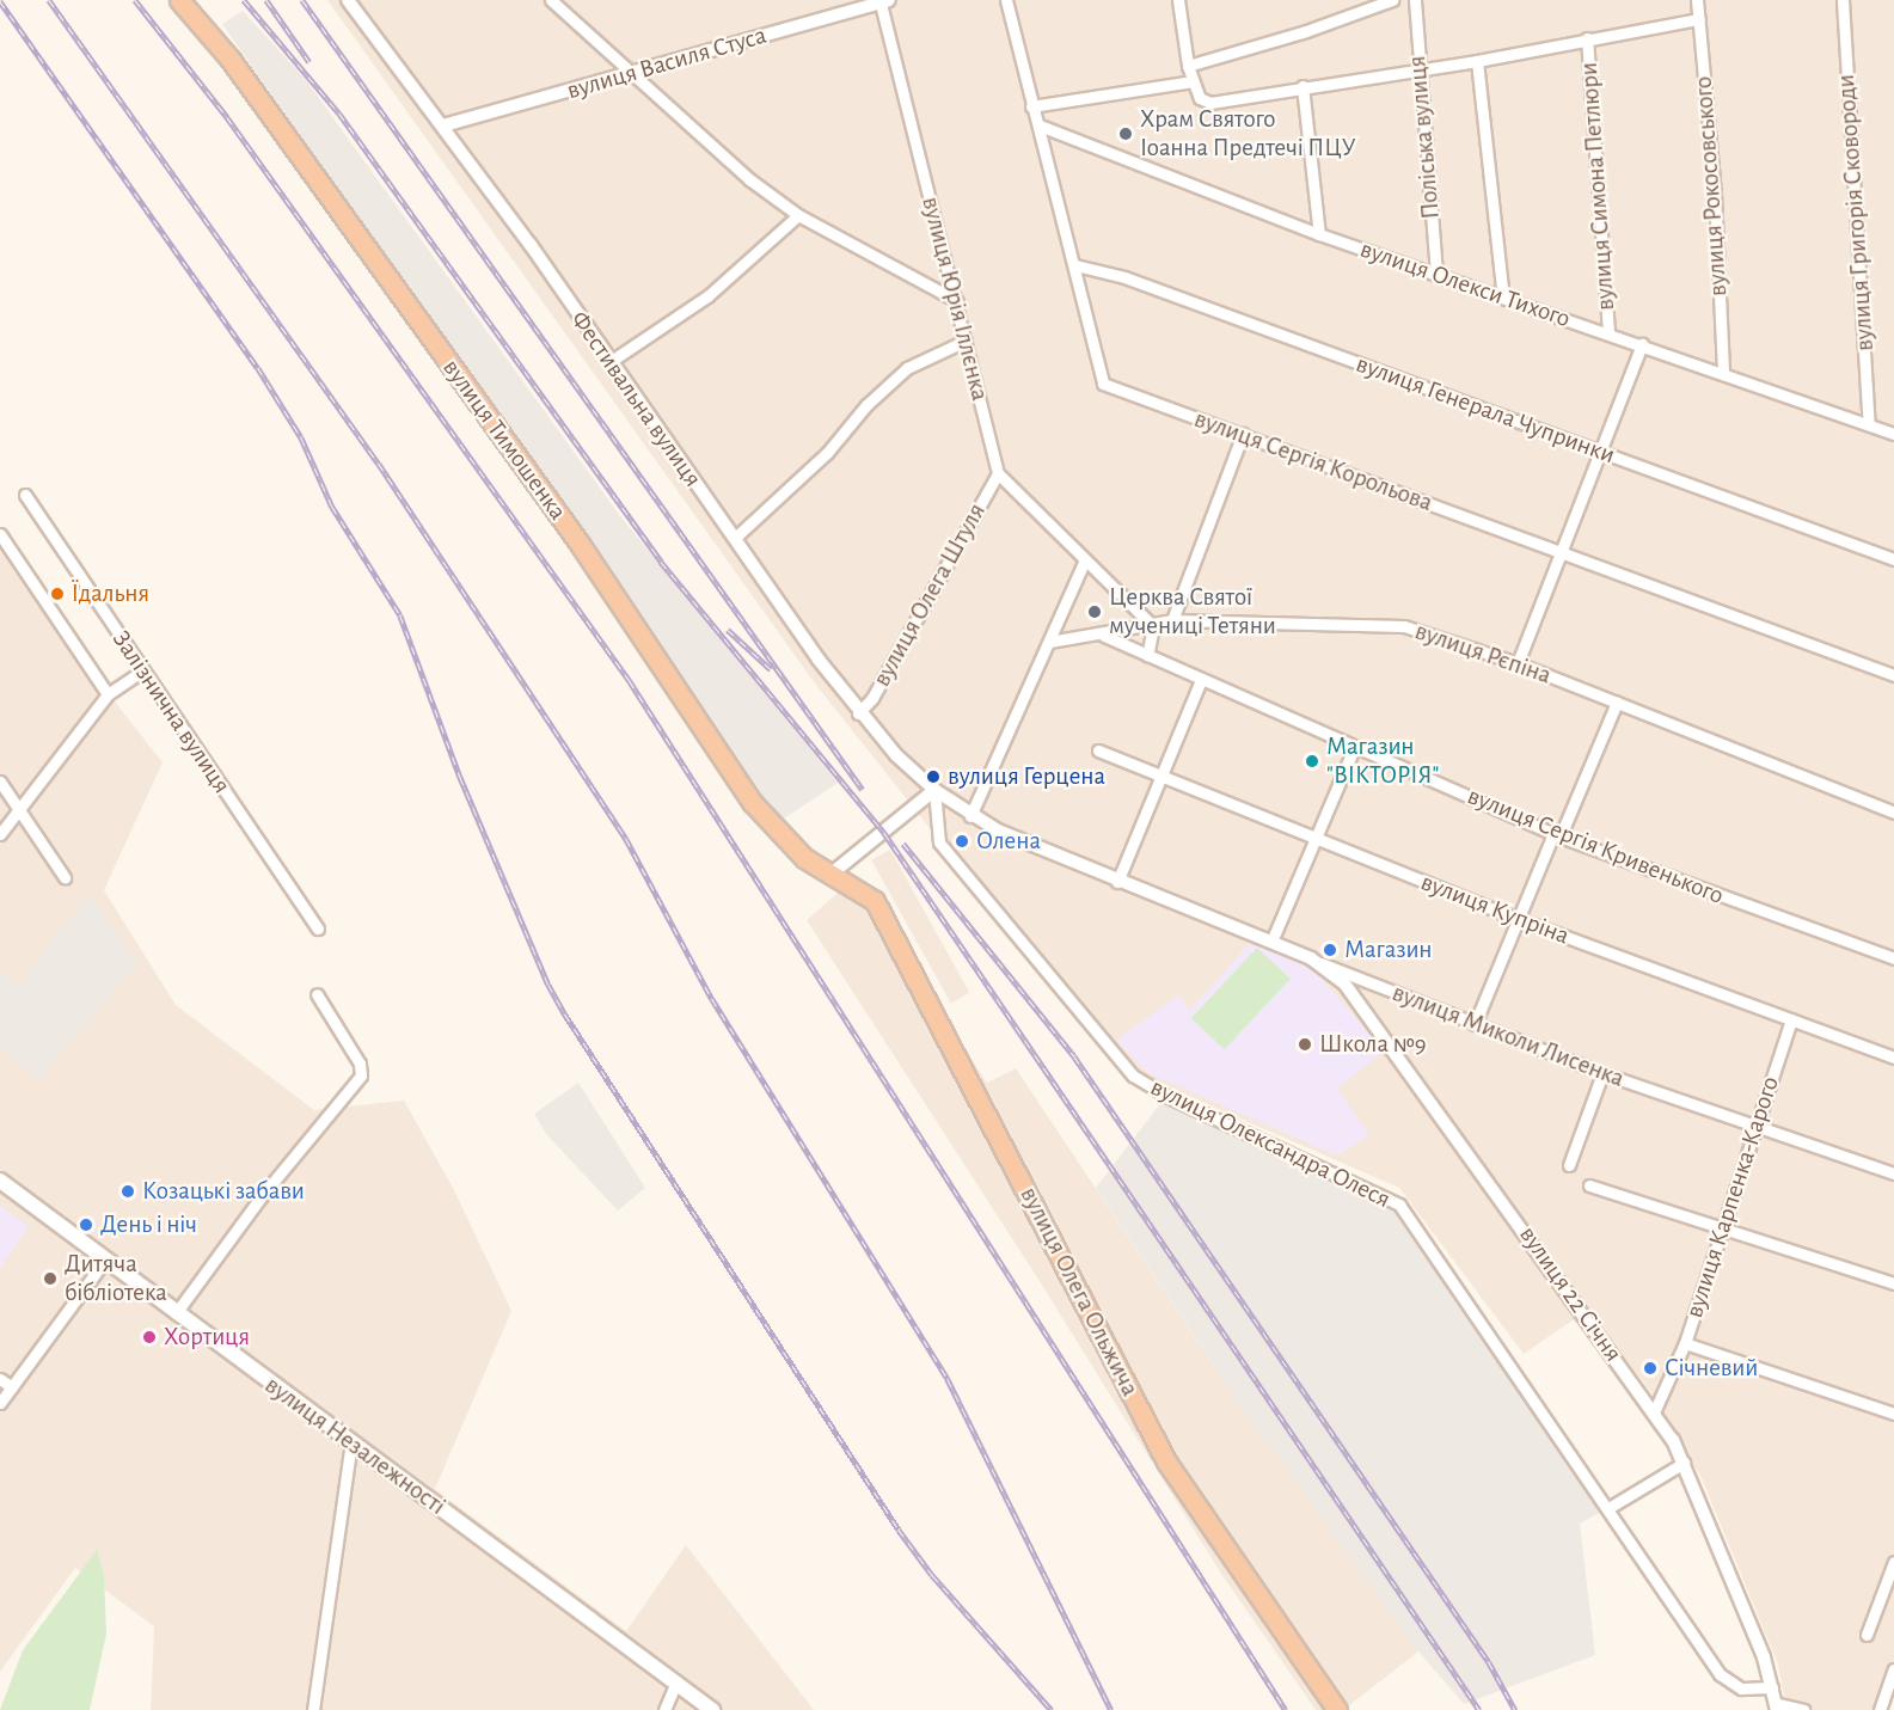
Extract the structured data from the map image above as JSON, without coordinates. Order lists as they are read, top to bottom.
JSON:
{
  "streets": {
    "highway": ["вулиця Тимошенка", "вулиця Олега Ольжича"],
    "main road": ["вулиця Незалежності"],
    "street": [
      "вулиця Василя Стуса",
      "Поліська вулиця",
      "вулиця Симона Петлюри",
      "вулиця Рокосовського",
      "вулиця Григорія Сковороди",
      "вулиця Олекси Тихого",
      "вулиця Юрія Іллєнка",
      "Фестивальна вулиця",
      "вулиця Генерала Чупринки",
      "вулиця Сергія Корольова",
      "вулиця Олега Штуля",
      "вулиця Рєпіна",
      "Залізнична вулиця",
      "вулиця Сергія Кривенького",
      "вулиця Купріна",
      "вулиця Миколи Лисенка",
      "вулиця Олександра Олеся",
      "вулиця Карпенка-Карого",
      "вулиця 22 Січня"
    ]
  },
  "crossings": [
    ["вулиця Василя Стуса", "вулиця Юрія Іллєнка"],
    ["вулиця Василя Стуса", "Фестивальна вулиця"],
    ["Поліська вулиця", "вулиця Олекси Тихого"],
    ["вулиця Симона Петлюри", "вулиця Олекси Тихого"],
    ["вулиця Рокосовського", "вулиця Олекси Тихого"],
    ["вулиця Григорія Сковороди", "вулиця Олекси Тихого"],
    ["вулиця Олекси Тихого", "вулиця Сергія Корольова"],
    ["вулиця Юрія Іллєнка", "вулиця Олега Штуля"],
    ["Фестивальна вулиця", "вулиця Олега Штуля"],
    ["Фестивальна вулиця", "вулиця Миколи Лисенка"],
    ["Фестивальна вулиця", "вулиця Олександра Олеся"],
    ["вулиця Генерала Чупринки", "вулиця Сергія Корольова"],
    ["вулиця Тимошенка", "вулиця Олега Ольжича"],
    ["вулиця Рєпіна", "вулиця Сергія Кривенького"],
    ["вулиця Купріна", "вулиця Карпенка-Карого"],
    ["вулиця Миколи Лисенка", "вулиця Олександра Олеся"],
    ["вулиця Миколи Лисенка", "вулиця Карпенка-Карого"],
    ["вулиця Миколи Лисенка", "вулиця 22 Січня"],
    ["вулиця Олександра Олеся", "вулиця 22 Січня"],
    ["вулиця Карпенка-Карого", "вулиця 22 Січня"]
  ],
  "places": [
    "Храм Святого Іоанна Предтечі ПЦУ",
    "Їдальня",
    "Церква Святої мучениці Тетяни",
    "Магазин \"ВІКТОРІЯ\"",
    "вулиця Герцена",
    "Олена",
    "Магазин",
    "Школа №9",
    "Козацькі забави",
    "День і ніч",
    "Дитяча бібліотека",
    "Хортиця",
    "Січневий"
  ]
}
